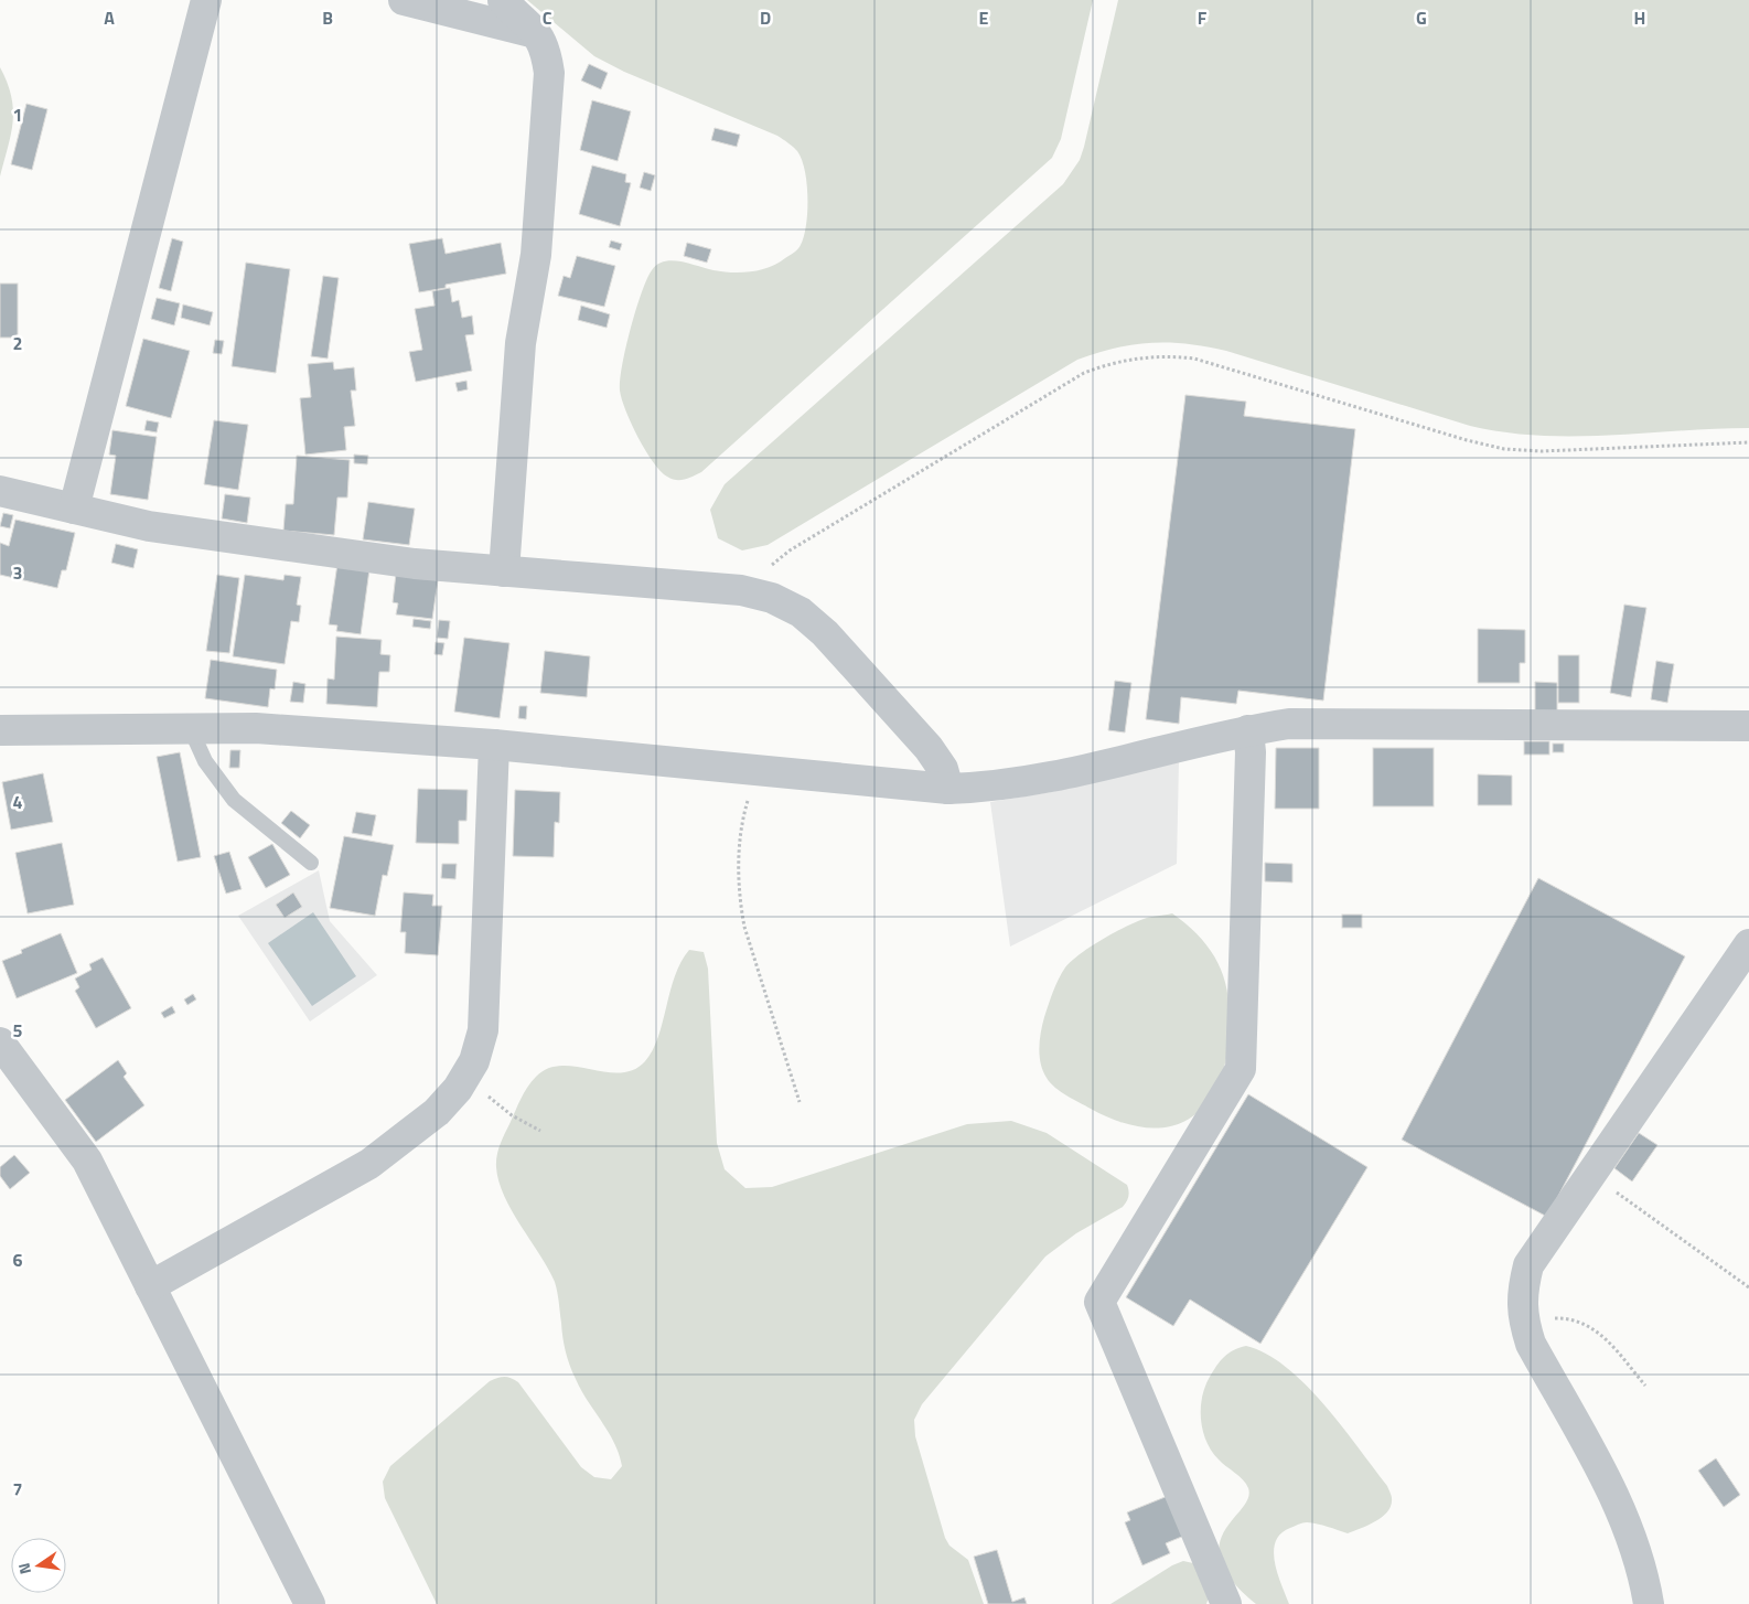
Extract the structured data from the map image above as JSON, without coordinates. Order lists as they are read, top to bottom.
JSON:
{
  "north": "left",
  "grid": {
    "columns": [
      "A",
      "B",
      "C",
      "D",
      "E",
      "F",
      "G",
      "H"
    ],
    "rows": [
      "1",
      "2",
      "3",
      "4",
      "5",
      "6",
      "7"
    ]
  }
}
